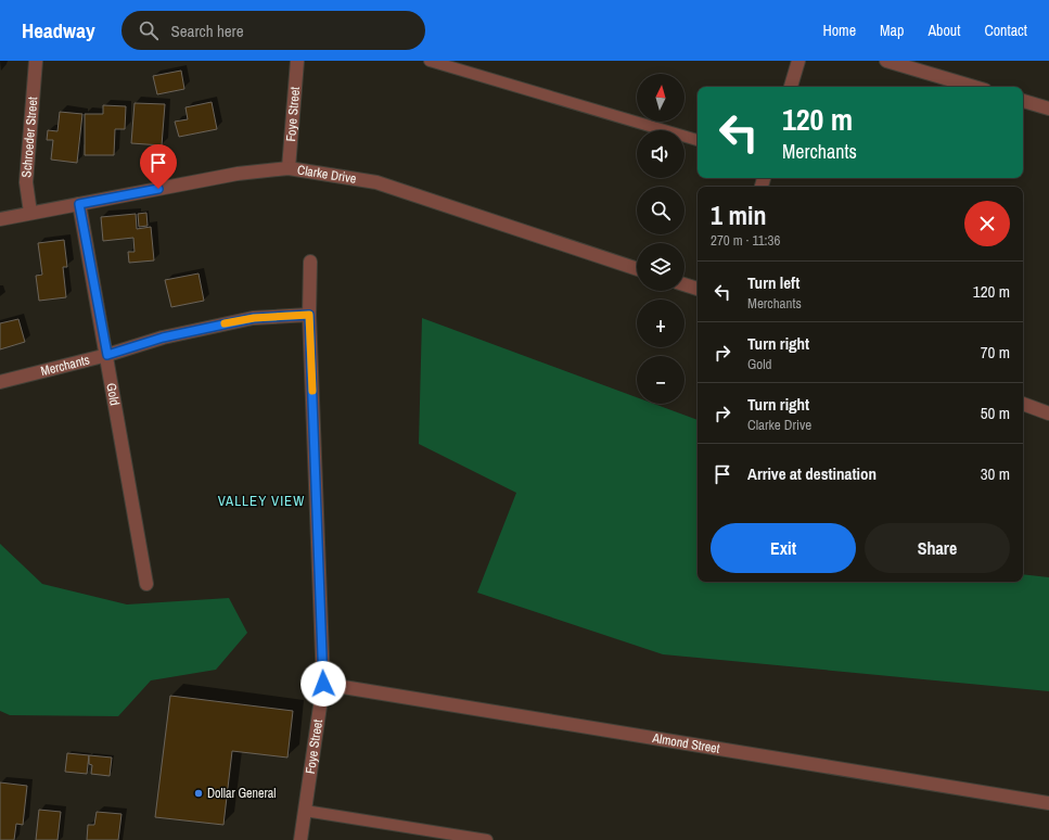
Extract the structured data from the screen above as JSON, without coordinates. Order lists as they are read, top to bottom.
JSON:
{
  "streets": {
    "street": [
      "Foye Street",
      "Schroeder Street",
      "Clarke Drive",
      "Merchants",
      "Gold",
      "Almond Street"
    ]
  },
  "crossings": [
    ["Foye Street", "Clarke Drive"],
    ["Foye Street", "Merchants"],
    ["Foye Street", "Almond Street"],
    ["Schroeder Street", "Clarke Drive"],
    ["Clarke Drive", "Gold"],
    ["Merchants", "Gold"]
  ],
  "districts": ["VALLEY VIEW"],
  "places": ["Dollar General"],
  "north": "top",
  "page": {
    "header": "Headway",
    "search": "Search here",
    "nav": [
      "Home",
      "Map",
      "About",
      "Contact"
    ],
    "map_buttons": ["+", "−"],
    "turn": ["120 m", "Merchants"],
    "heading": ["1 min", "270 m · 11:36"],
    "list": [
      {
        "name": "Turn left",
        "note": "Merchants",
        "value": "120 m"
      },
      {
        "name": "Turn right",
        "note": "Gold",
        "value": "70 m"
      },
      {
        "name": "Turn right",
        "note": "Clarke Drive",
        "value": "50 m"
      },
      {
        "name": "Arrive at destination",
        "value": "30 m"
      }
    ],
    "buttons": ["Exit", "Share"]
  }
}
